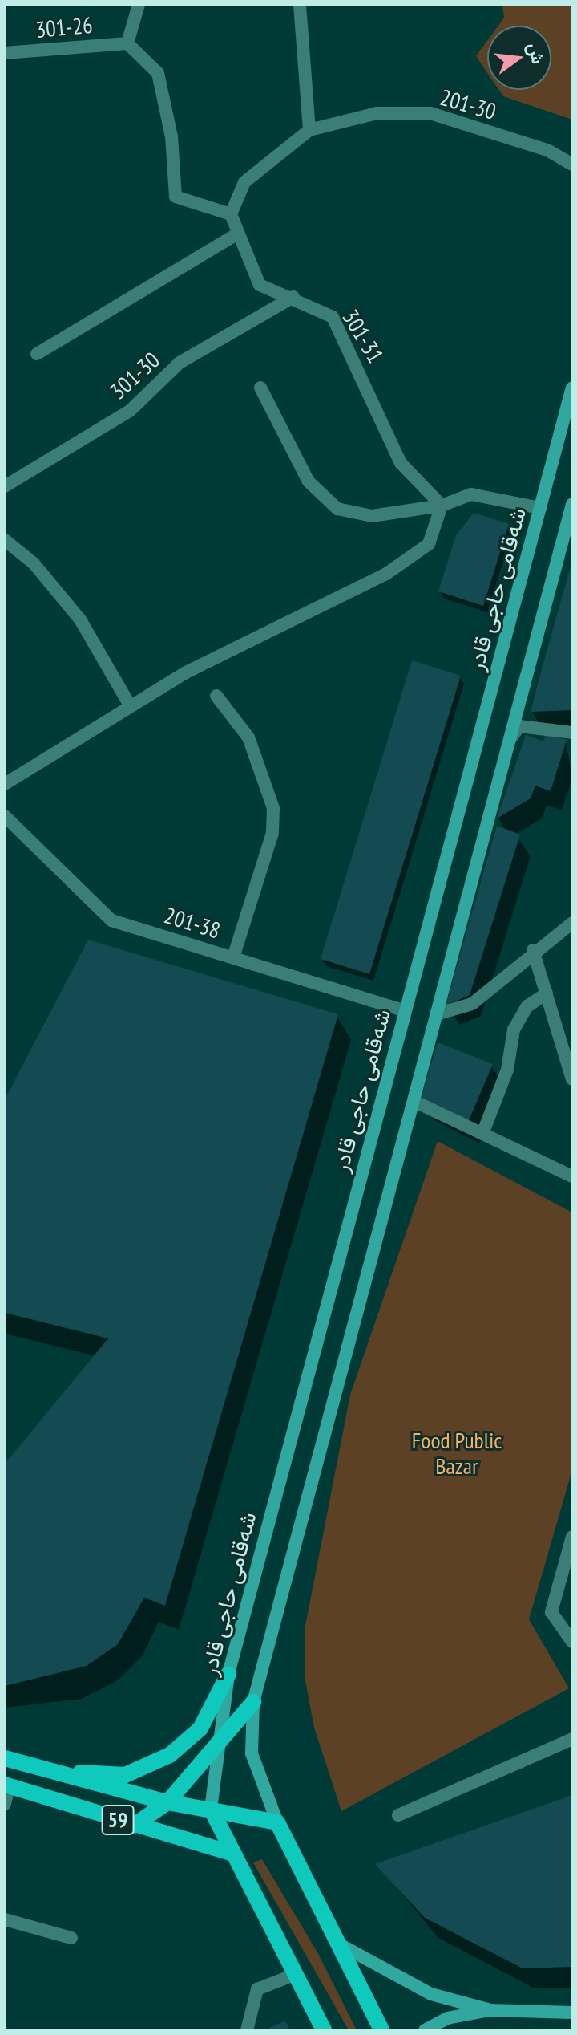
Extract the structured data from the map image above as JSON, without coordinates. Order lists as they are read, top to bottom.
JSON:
{
  "streets": {
    "main road": ["شەقامی حاجی قادر", "59"],
    "street": [
      "301-26",
      "201-30",
      "301-31",
      "301-30",
      "201-38"
    ]
  },
  "crossings": [
    ["301-31", "301-30"],
    ["شەقامی حاجی قادر", "201-38"]
  ],
  "parks": ["Food Public Bazar"],
  "north": "right"
}
